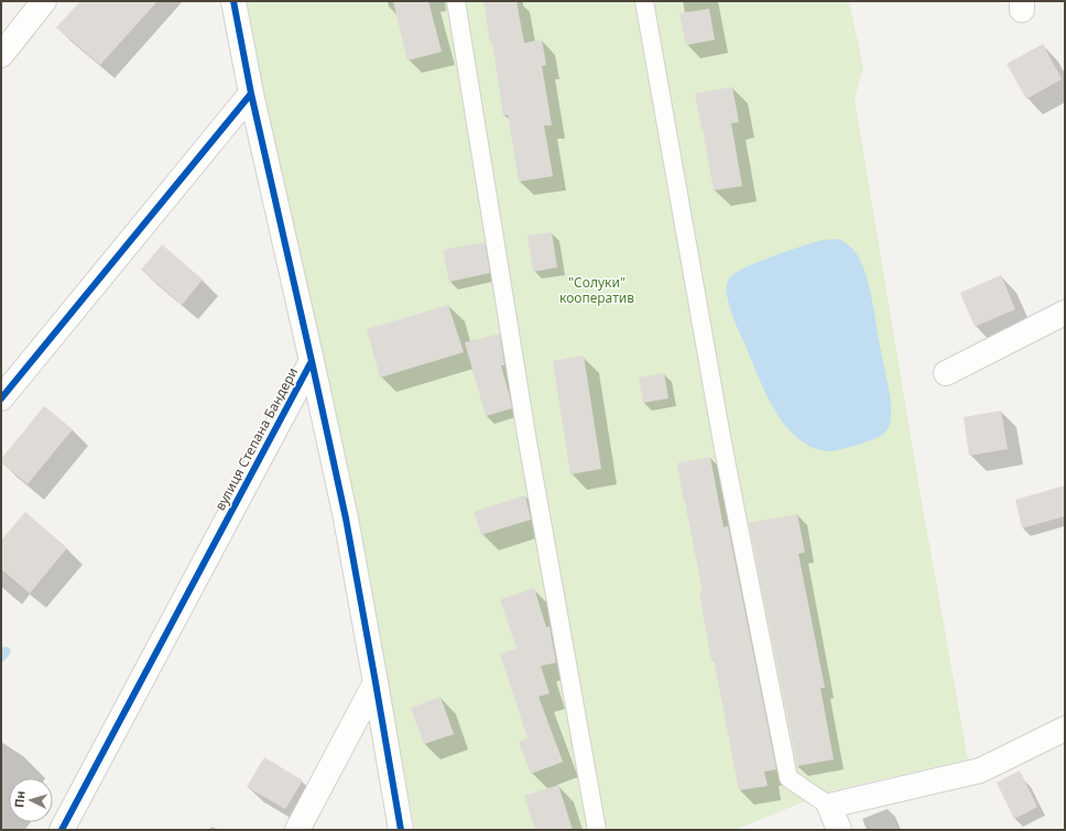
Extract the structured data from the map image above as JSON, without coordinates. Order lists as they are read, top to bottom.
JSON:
{
  "streets": {
    "street": ["вулиця Степана Бандери"]
  },
  "parks": ["\"Солуки\" кооператив"],
  "north": "left"
}
